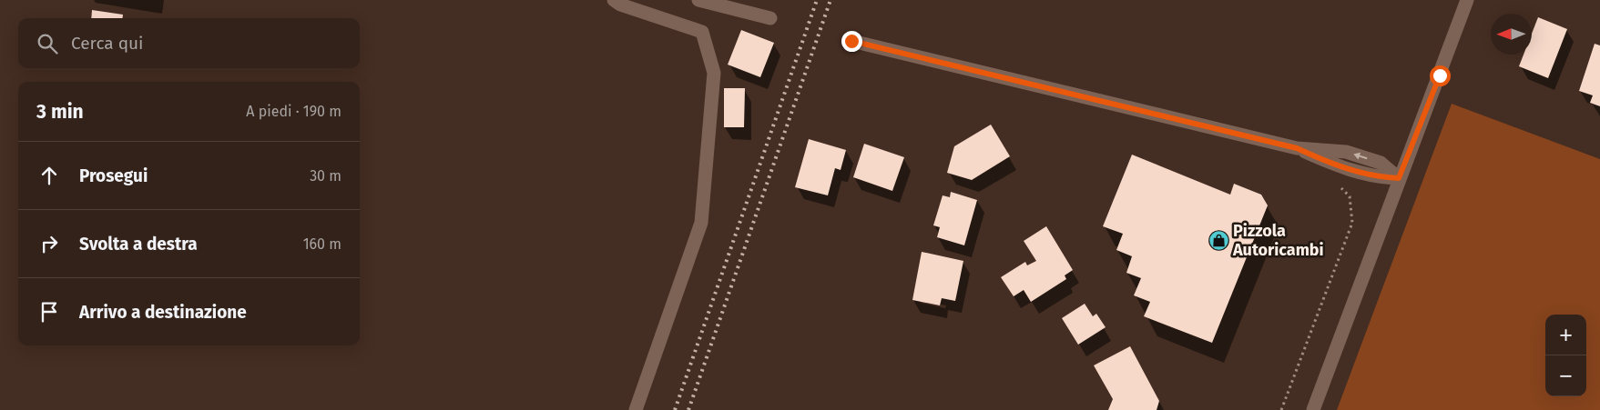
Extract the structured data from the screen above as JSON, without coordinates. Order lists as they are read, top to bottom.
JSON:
{
  "places": {
    "shop": ["Pizzola Autoricambi"]
  },
  "north": "left",
  "page": {
    "search": "Cerca qui",
    "heading": ["3 min", "A piedi · 190 m"],
    "list": [
      ["Prosegui", "30 m"],
      ["Svolta a destra", "160 m"],
      "Arrivo a destinazione"
    ],
    "map_buttons": ["+", "−"]
  }
}
